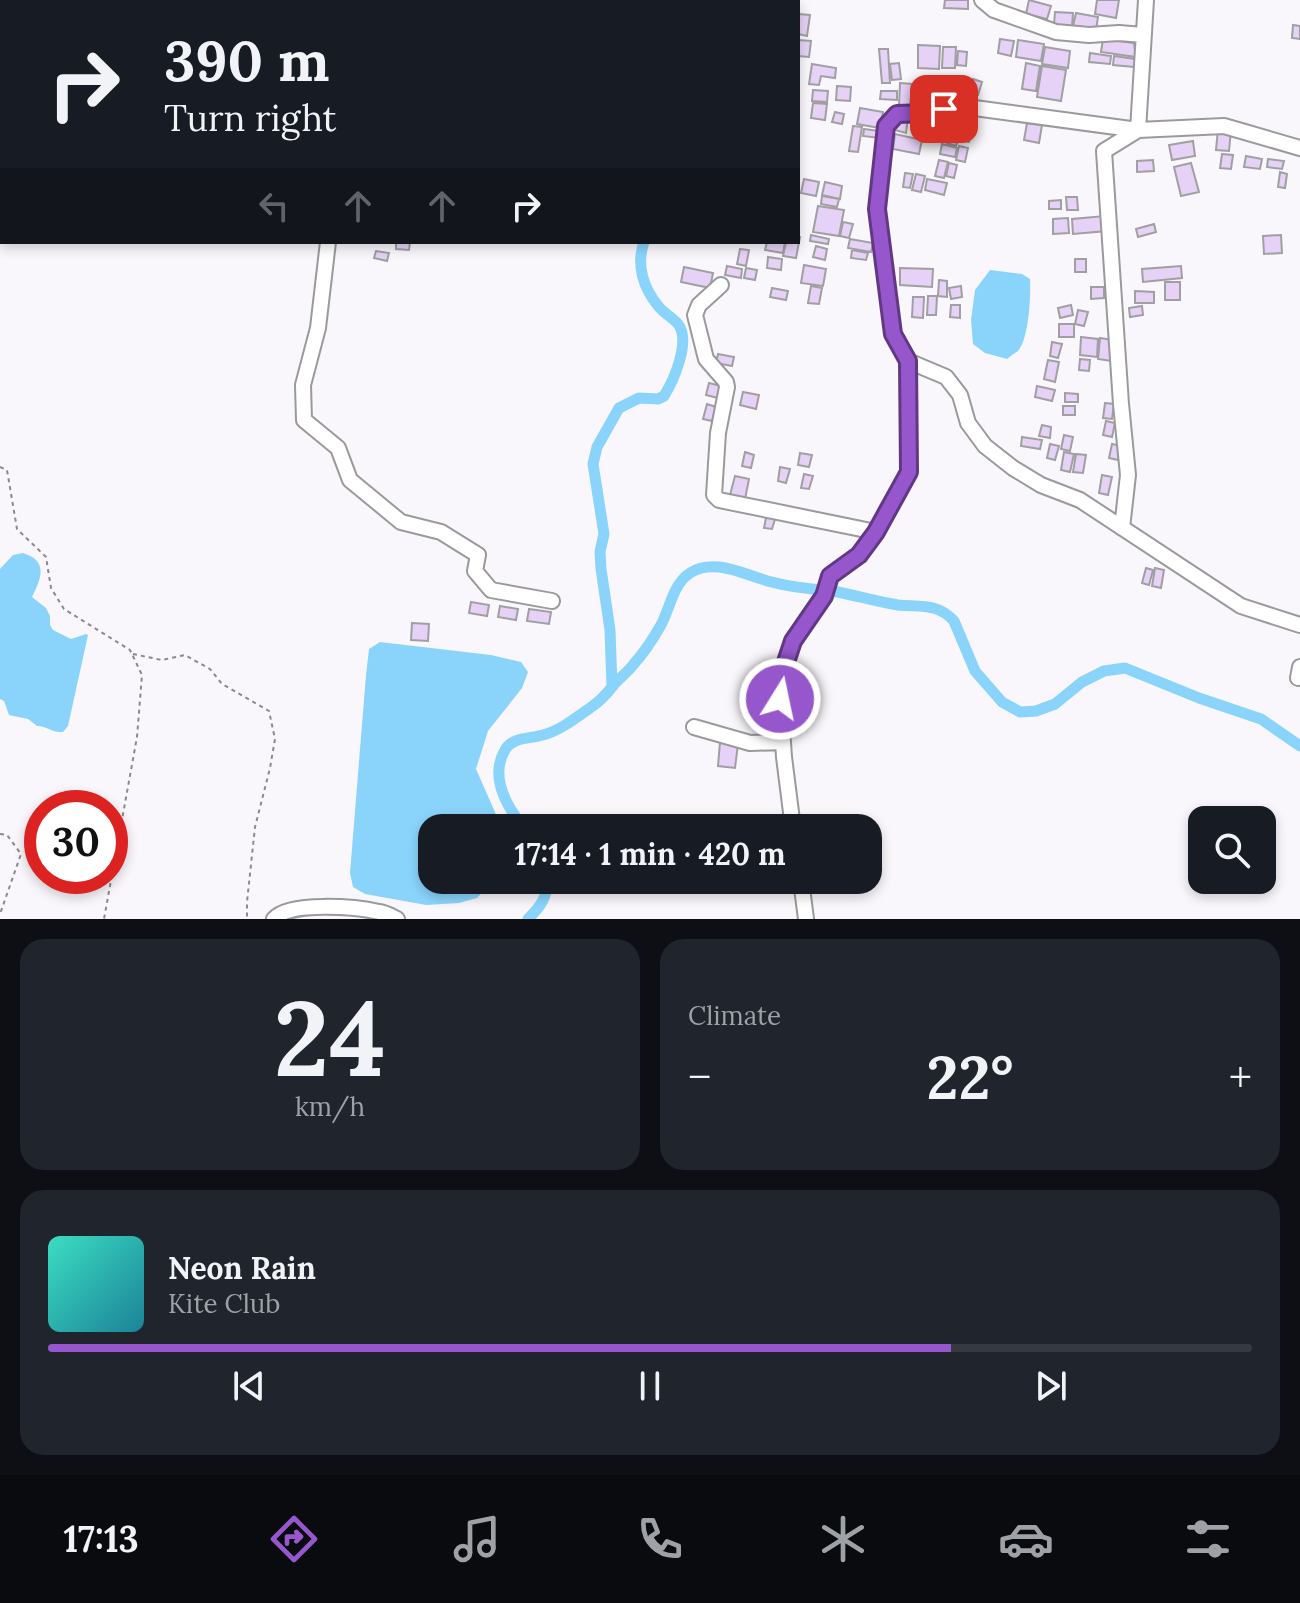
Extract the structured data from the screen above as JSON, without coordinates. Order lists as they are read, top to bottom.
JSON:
{
  "page": {
    "turn": ["390 m", "Turn right"],
    "limit": "30",
    "trip": "17:14 · 1 min · 420 m",
    "tile": [
      ["24", "km/h"],
      "Climate"
    ],
    "heat": ["−", "22°", "+"],
    "song": ["Neon Rain", "Kite Club"],
    "tabs": "17:13"
  }
}
